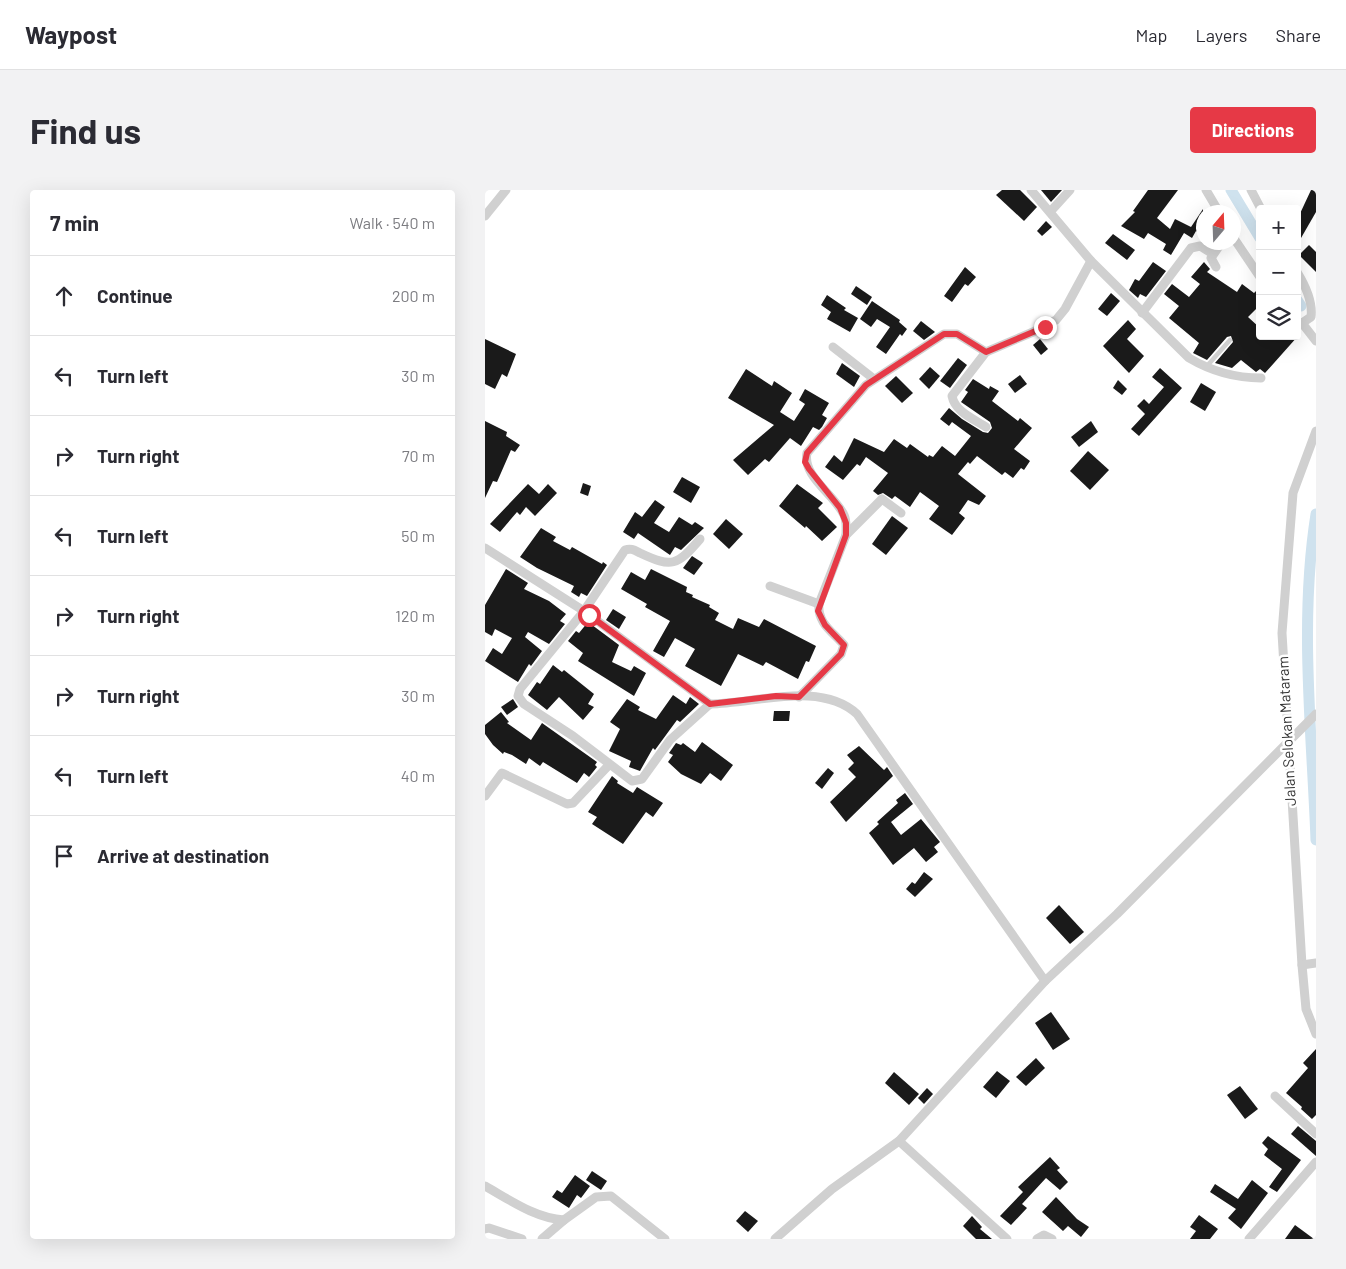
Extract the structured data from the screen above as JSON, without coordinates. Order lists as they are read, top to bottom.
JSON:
{
  "streets": {
    "street": ["Jalan Selokan Mataram"]
  },
  "north": "top",
  "page": {
    "header": "Waypost",
    "nav": ["Map", "Layers", "Share"],
    "buttons": "Directions",
    "title": "Find us",
    "heading": ["7 min", "Walk · 540 m"],
    "map_buttons": ["+", "−"],
    "list": [
      ["Continue", "200 m"],
      ["Turn left", "30 m"],
      ["Turn right", "70 m"],
      ["Turn left", "50 m"],
      ["Turn right", "120 m"],
      ["Turn right", "30 m"],
      ["Turn left", "40 m"],
      "Arrive at destination"
    ]
  }
}
